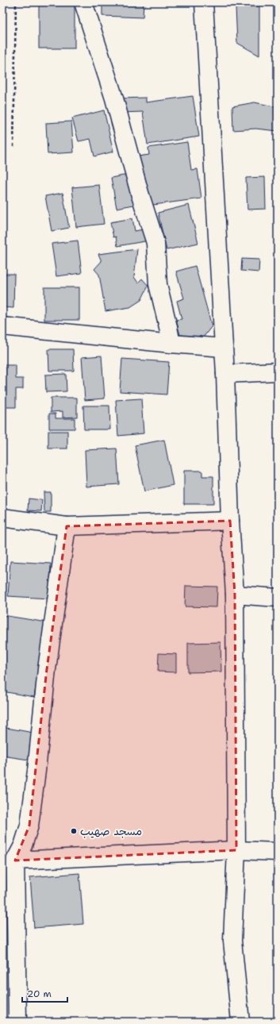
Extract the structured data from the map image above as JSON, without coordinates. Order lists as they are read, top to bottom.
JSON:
{
  "places": ["مسجد صهيب"],
  "scale_bar": "20 m"
}
